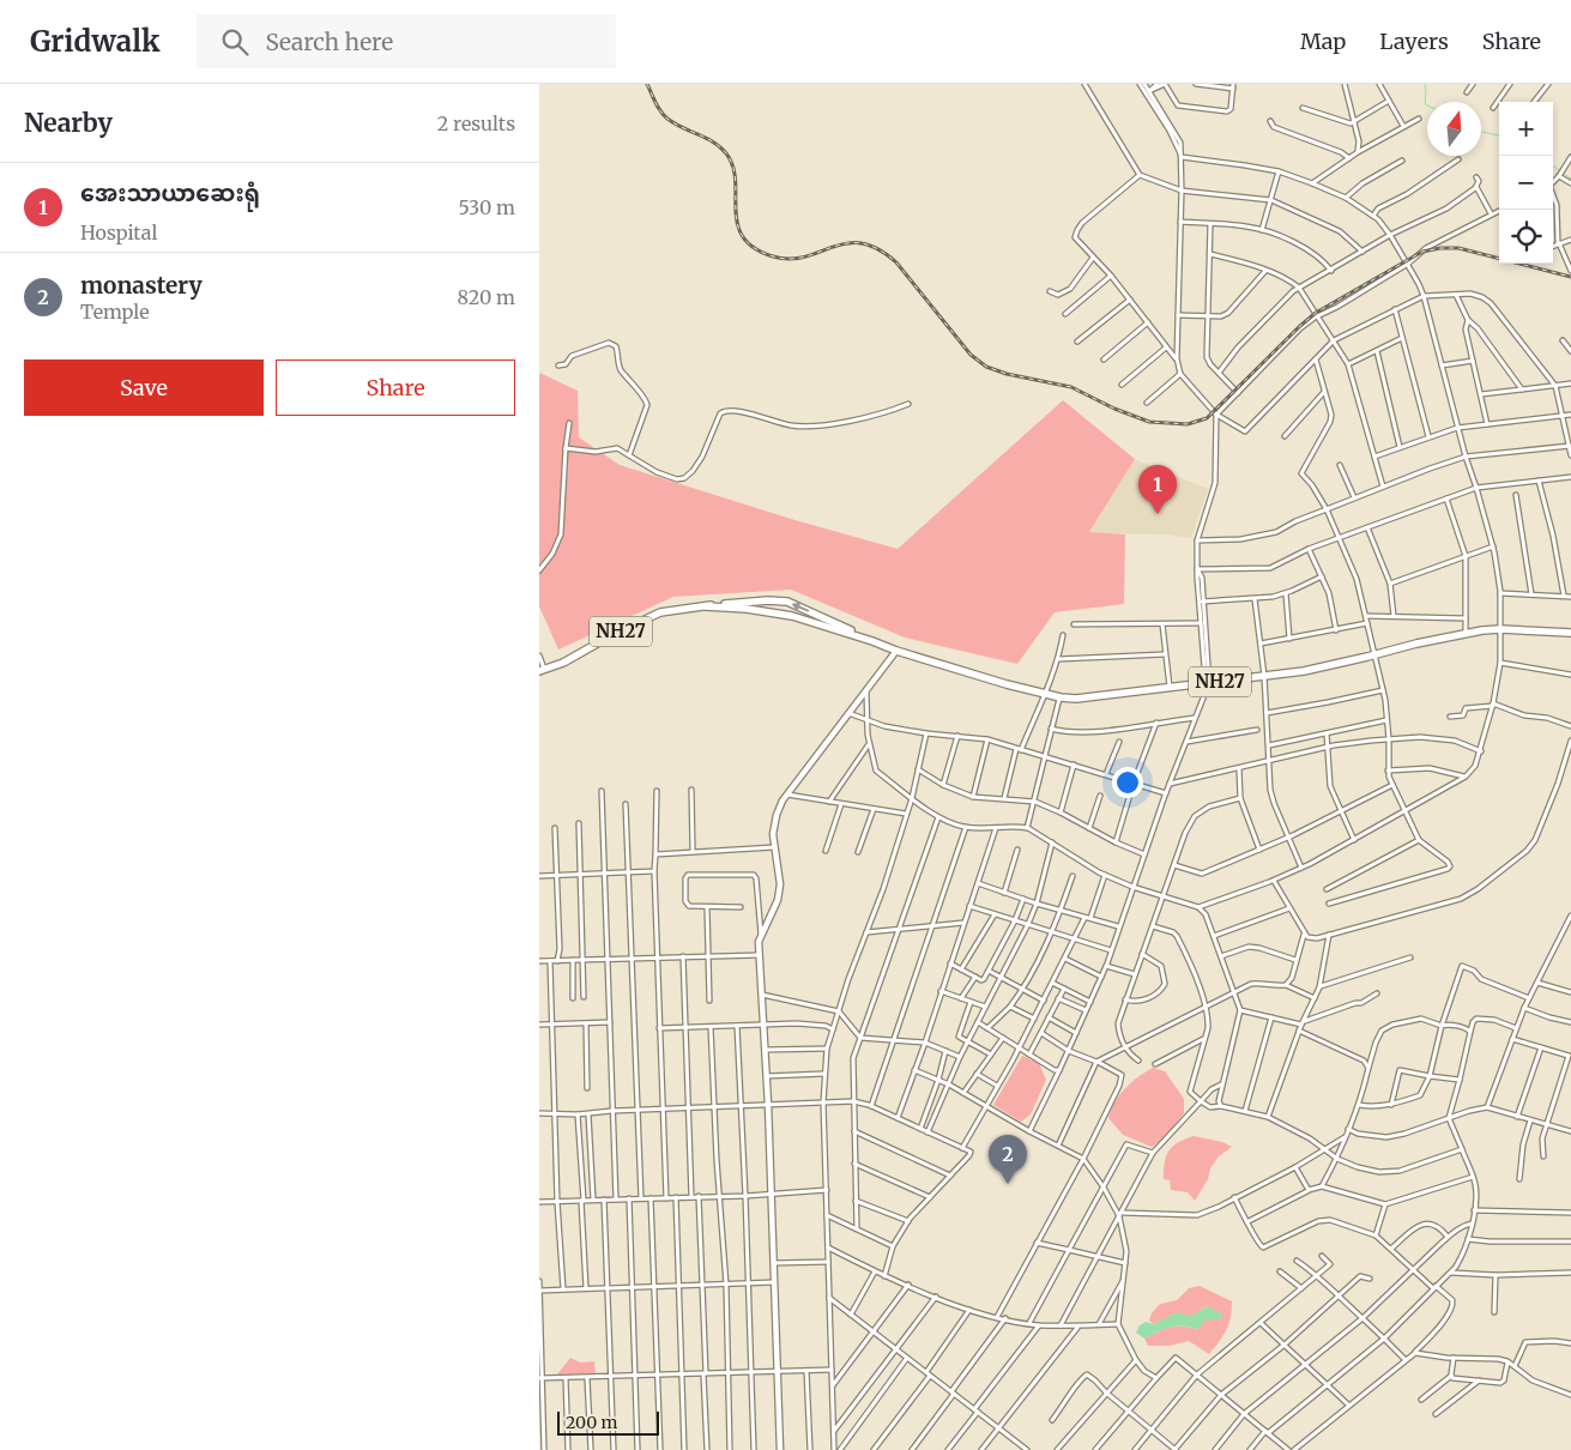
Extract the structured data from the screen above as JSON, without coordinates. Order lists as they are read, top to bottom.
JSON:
{
  "streets": {
    "highway": ["NH27"]
  },
  "scale_bar": "200 m",
  "north": "top",
  "page": {
    "header": "Gridwalk",
    "search": "Search here",
    "nav": ["Map", "Layers", "Share"],
    "heading": ["Nearby", "2 results"],
    "map_buttons": ["+", "−"],
    "list": [
      {
        "mark": "1",
        "name": "အေးသာယာဆေးရုံ",
        "note": "Hospital",
        "value": "530 m"
      },
      {
        "mark": "2",
        "name": "monastery",
        "note": "Temple",
        "value": "820 m"
      }
    ],
    "buttons": ["Save", "Share"],
    "pins": ["1", "2"],
    "scale": "200 m"
  }
}
